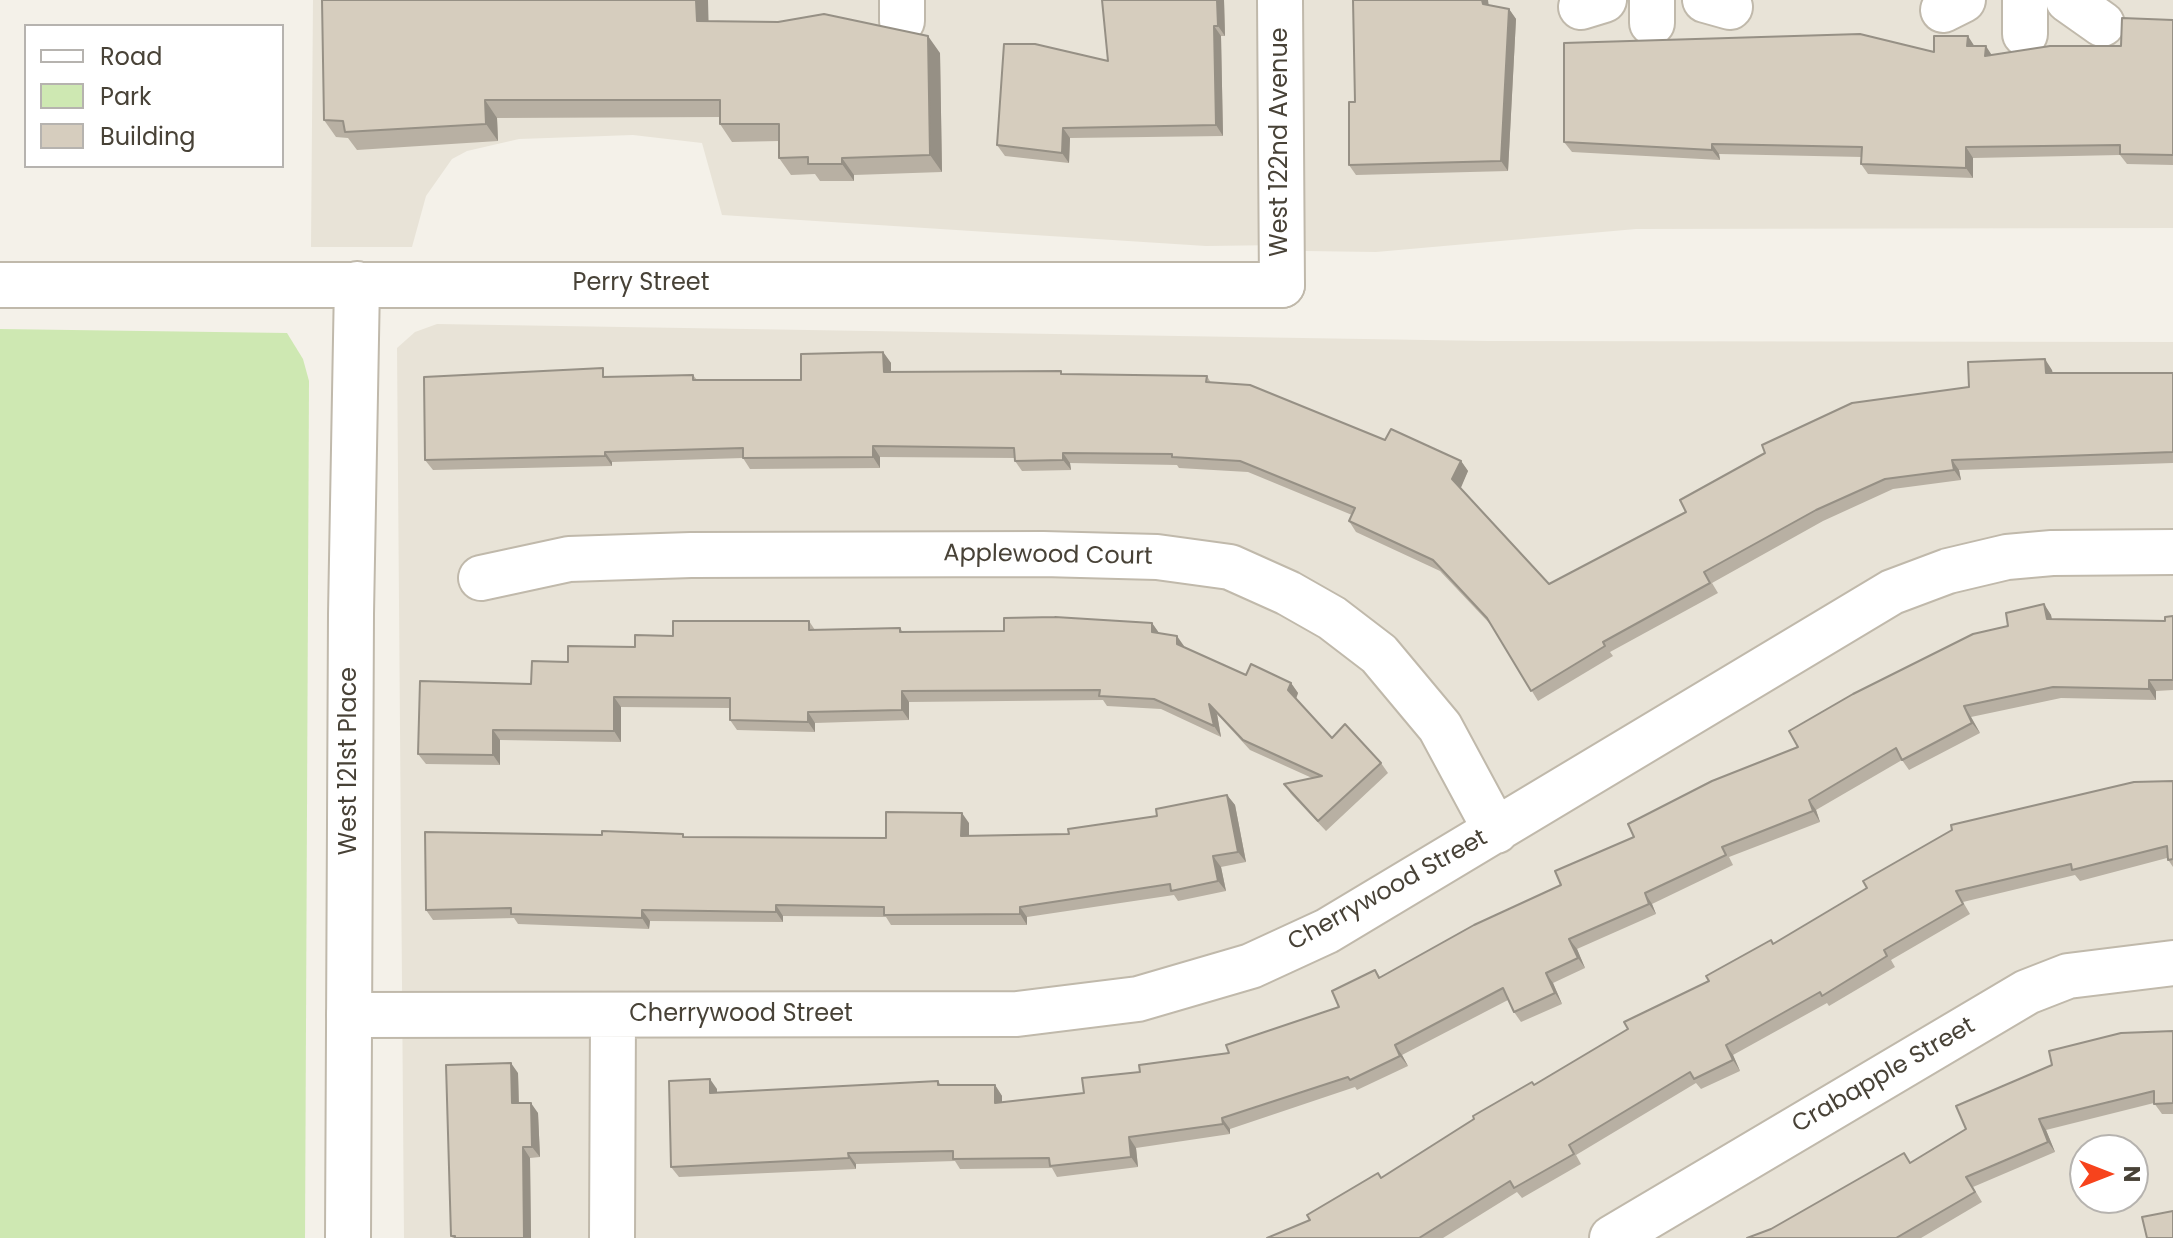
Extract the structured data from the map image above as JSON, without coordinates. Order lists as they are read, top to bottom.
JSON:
{
  "streets": {
    "street": [
      "West 122nd Avenue",
      "Perry Street",
      "Applewood Court",
      "West 121st Place",
      "Cherrywood Street",
      "Crabapple Street"
    ]
  },
  "crossings": [
    ["West 122nd Avenue", "Perry Street"],
    ["Perry Street", "West 121st Place"],
    ["Applewood Court", "Cherrywood Street"],
    ["West 121st Place", "Cherrywood Street"]
  ],
  "legend": ["Road", "Park", "Building"],
  "north": "right"
}
